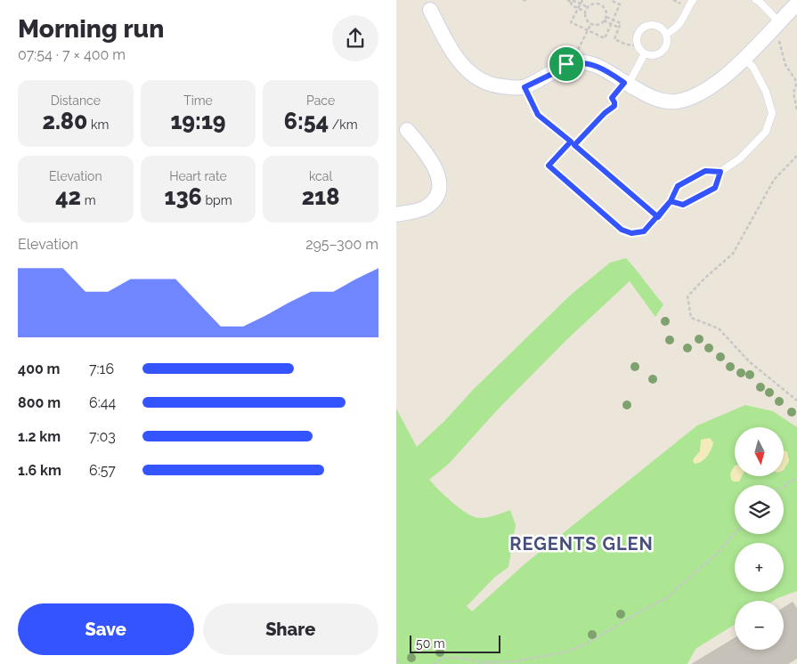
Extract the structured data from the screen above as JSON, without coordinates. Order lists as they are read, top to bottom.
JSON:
{
  "districts": ["REGENTS GLEN"],
  "scale_bar": "50 m",
  "north": "bottom",
  "page": {
    "heading": ["Morning run", "07:54 · 7 × 400 m"],
    "stats": [
      ["Distance", "2.80 km"],
      ["Time", "19:19"],
      ["Pace", "6:54 /km"],
      ["Elevation", "42 m"],
      ["Heart rate", "136 bpm"],
      ["kcal", "218"]
    ],
    "chart": ["Elevation", "295–300 m"],
    "list": [
      {
        "name": "400 m",
        "note": "7:16"
      },
      {
        "name": "800 m",
        "note": "6:44"
      },
      {
        "name": "1.2 km",
        "note": "7:03"
      },
      {
        "name": "1.6 km",
        "note": "6:57"
      }
    ],
    "map_buttons": ["+", "−"],
    "buttons": ["Save", "Share"],
    "scale": "50 m"
  }
}
